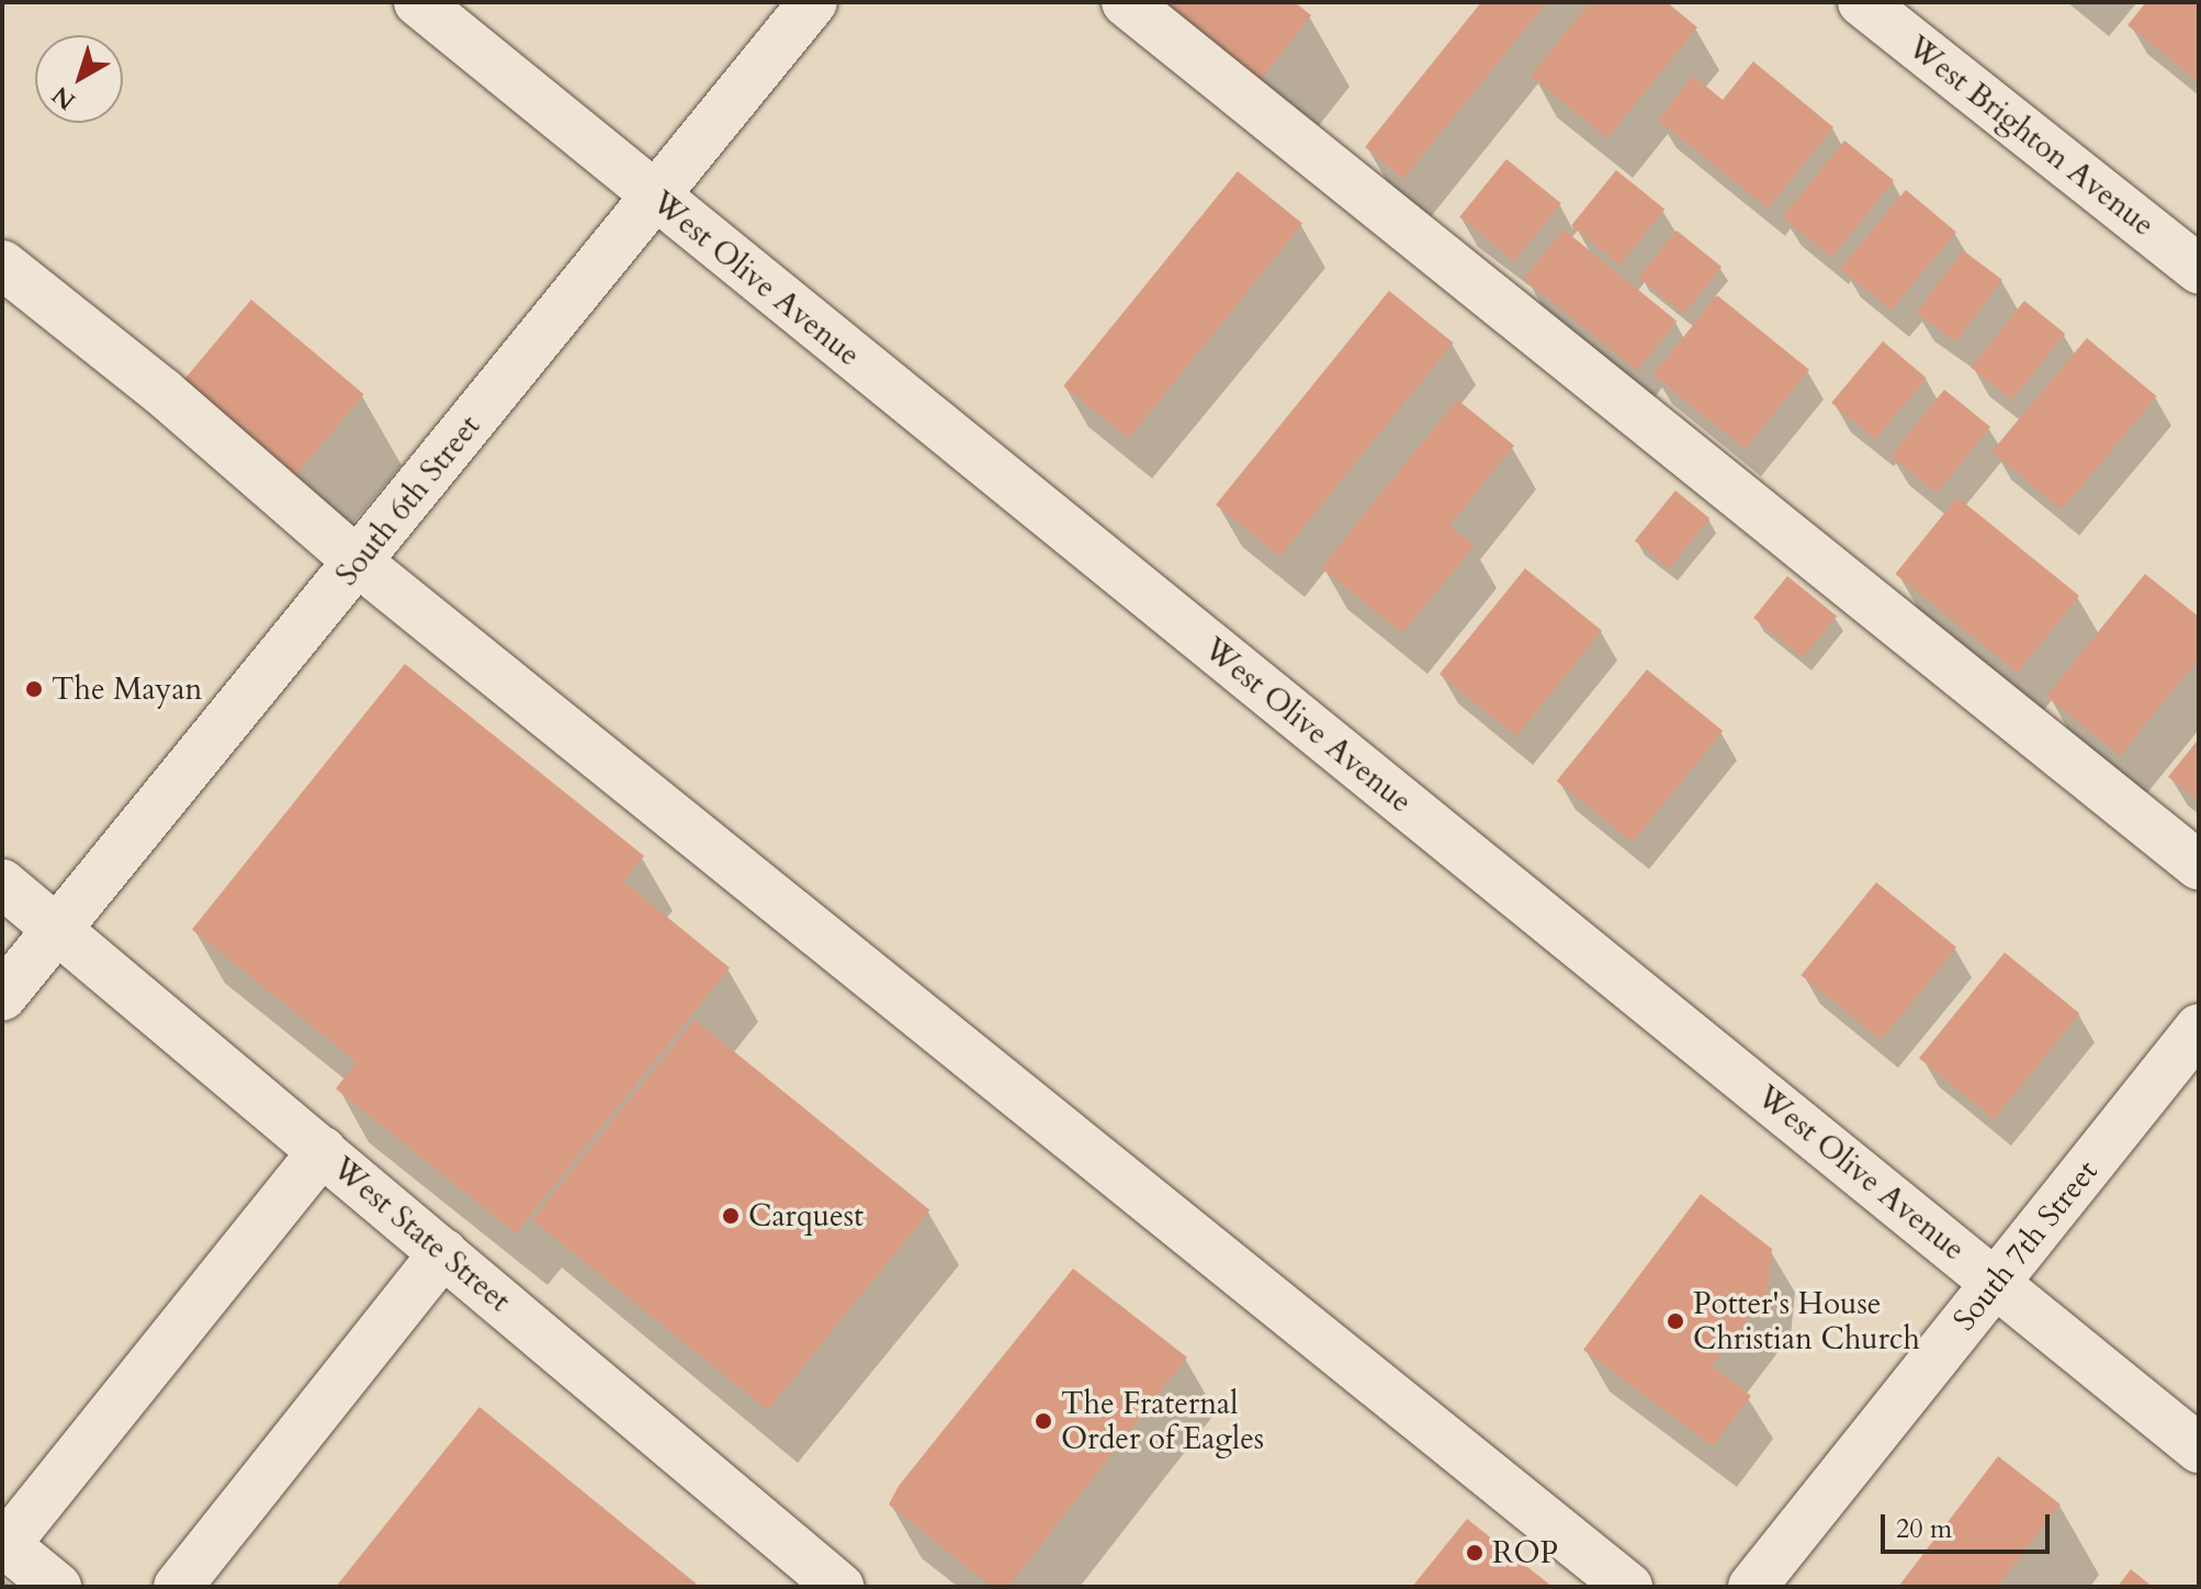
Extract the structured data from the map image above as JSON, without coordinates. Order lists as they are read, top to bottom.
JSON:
{
  "streets": {
    "street": [
      "West Brighton Avenue",
      "West Olive Avenue",
      "South 6th Street",
      "West State Street",
      "South 7th Street"
    ]
  },
  "crossings": [
    ["West Olive Avenue", "South 6th Street"],
    ["West Olive Avenue", "South 7th Street"],
    ["South 6th Street", "West State Street"]
  ],
  "places": [
    "The Mayan",
    "Carquest",
    "Potter's House Christian Church",
    "The Fraternal Order of Eagles",
    "ROP"
  ],
  "scale_bar": "20 m",
  "north": "bottom left"
}
